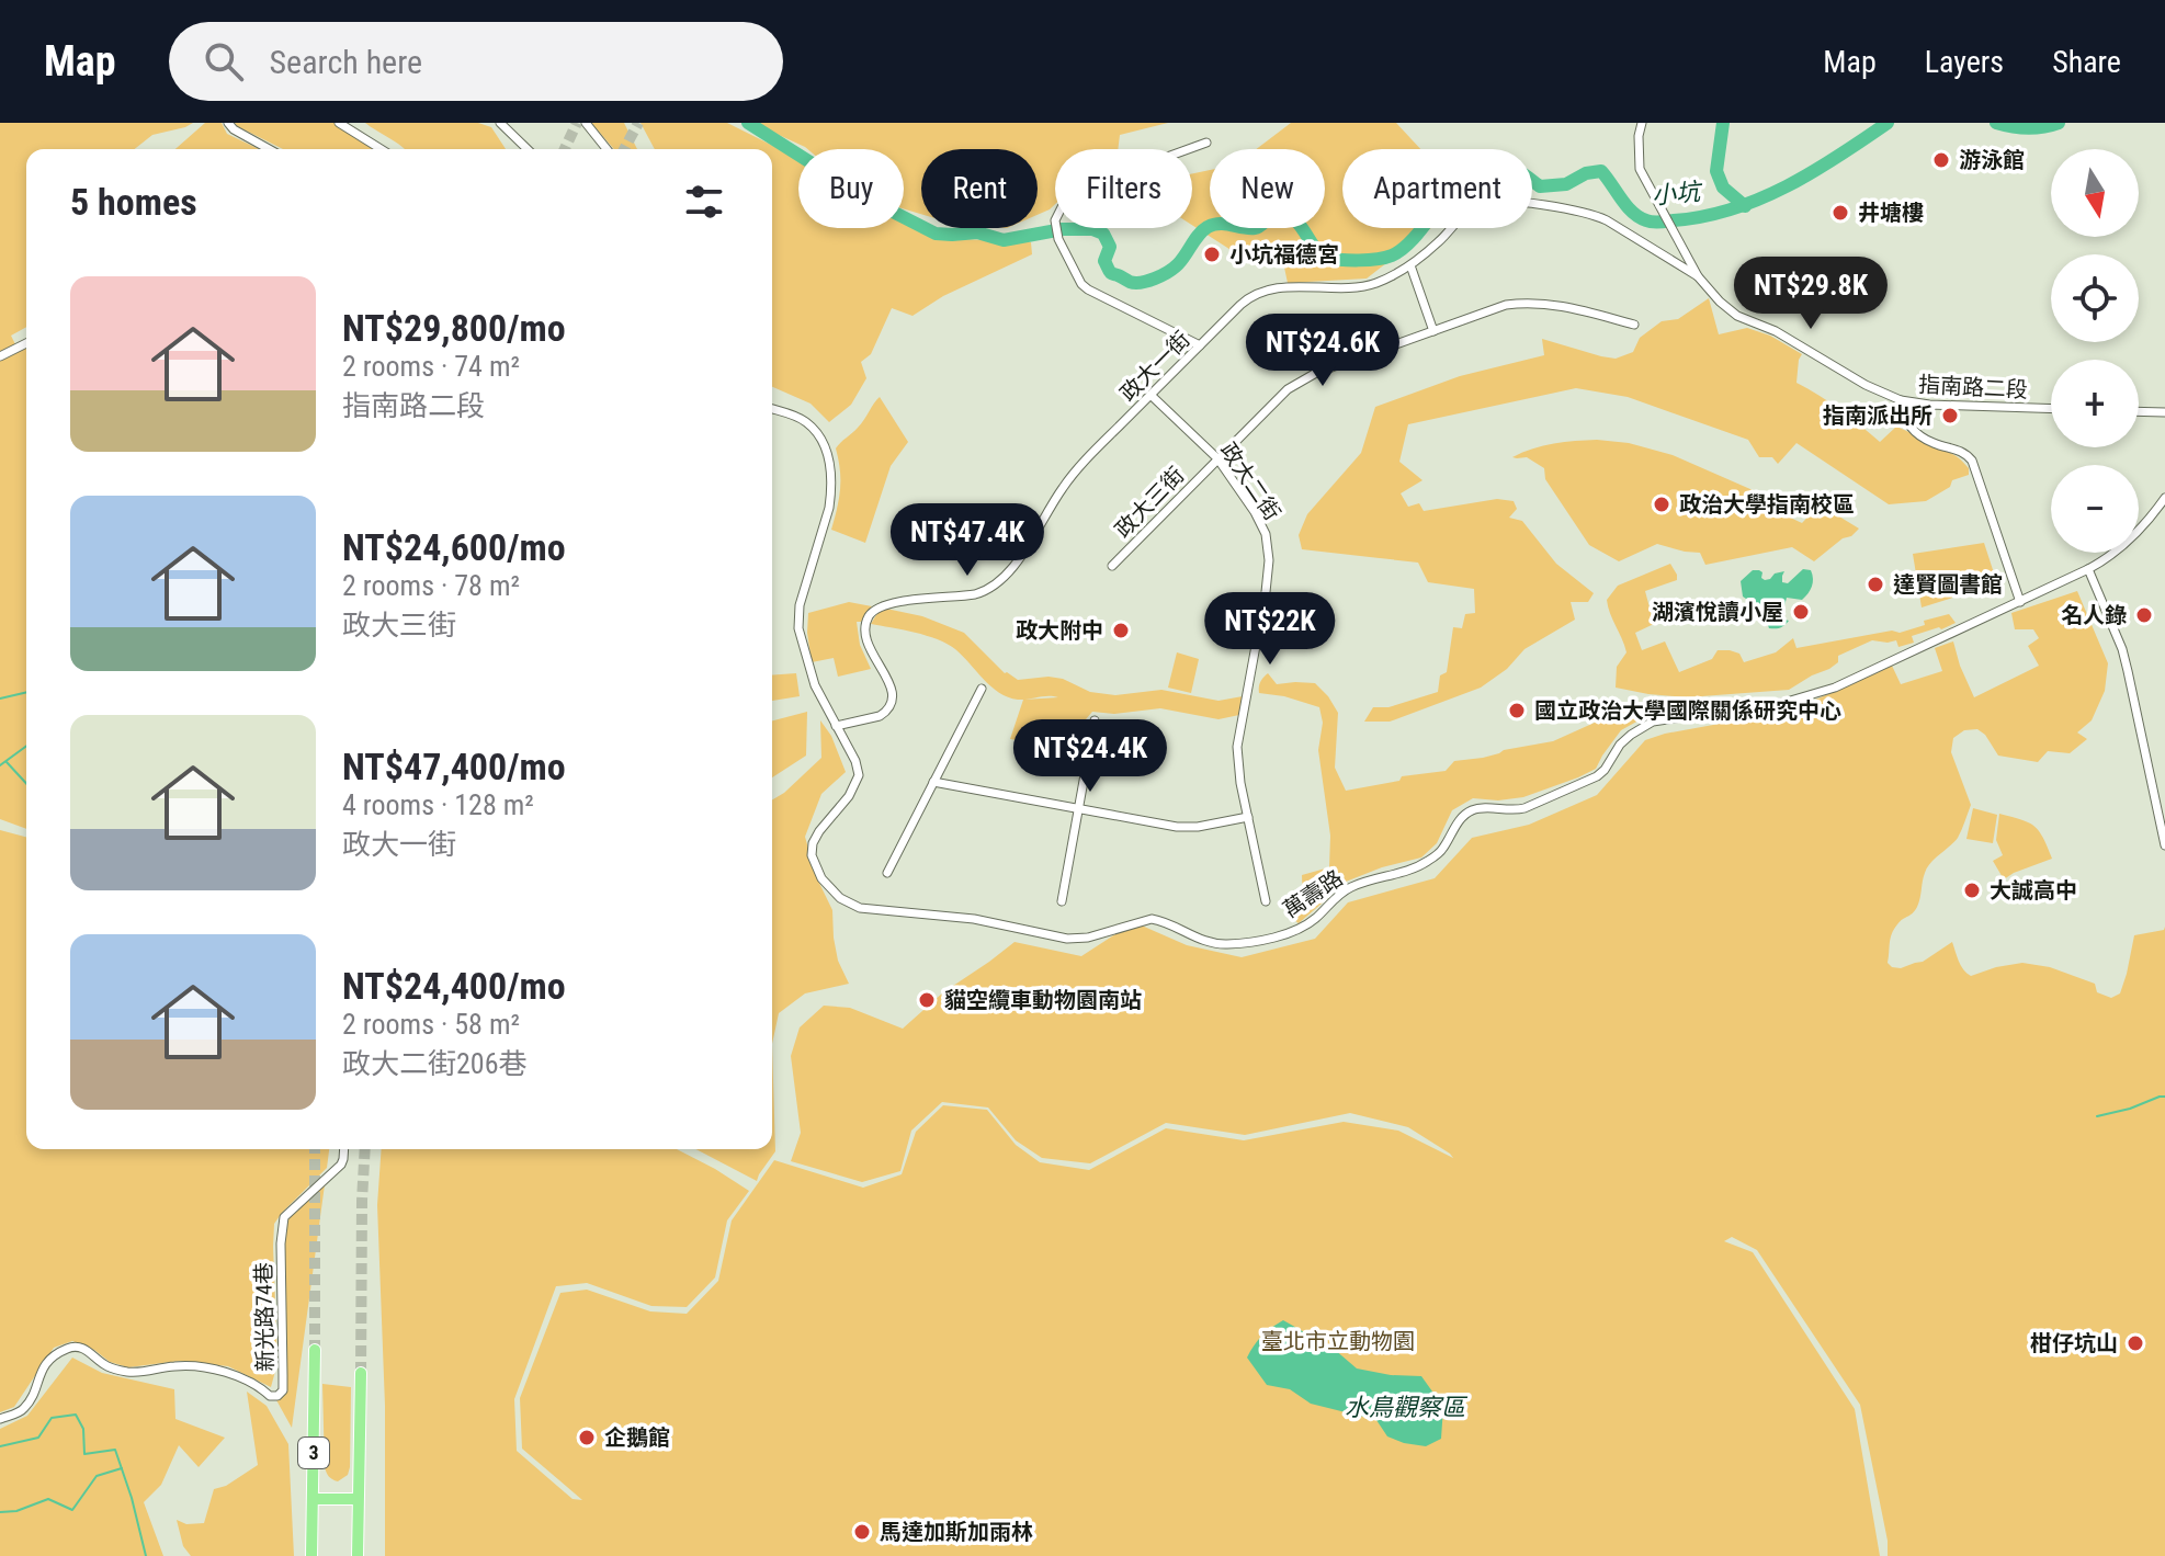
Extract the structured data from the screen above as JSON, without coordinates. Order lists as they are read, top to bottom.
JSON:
{
  "streets": {
    "highway": ["3"],
    "street": [
      "政大一街",
      "指南路二段",
      "政大二街",
      "政大三街",
      "萬壽路",
      "新光路74巷"
    ]
  },
  "crossings": [
    ["政大一街", "指南路二段"],
    ["政大一街", "政大二街"],
    ["政大一街", "萬壽路"],
    ["政大二街", "政大三街"]
  ],
  "water": ["小坑", "水鳥觀察區"],
  "parks": ["臺北市立動物園"],
  "places": [
    "游泳館",
    "井塘樓",
    "小坑福德宮",
    "指南派出所",
    "政治大學指南校區",
    "達賢圖書館",
    "湖濱悅讀小屋",
    "名人錄",
    "政大附中",
    "國立政治大學國際關係研究中心",
    "大誠高中",
    "貓空纜車動物園南站",
    "柑仔坑山",
    "企鵝館",
    "馬達加斯加雨林"
  ],
  "north": "bottom",
  "page": {
    "header": "Map",
    "search": "Search here",
    "nav": ["Map", "Layers", "Share"],
    "map_buttons": ["+", "−"],
    "chip": [
      "Buy",
      "Rent",
      "Filters",
      "New",
      "Apartment"
    ],
    "heading": "5 homes",
    "list": [
      {
        "name": "NT$29,800/mo",
        "note": "2 rooms · 74 m² · 指南路二段"
      },
      {
        "name": "NT$24,600/mo",
        "note": "2 rooms · 78 m² · 政大三街"
      },
      {
        "name": "NT$47,400/mo",
        "note": "4 rooms · 128 m² · 政大一街"
      },
      {
        "name": "NT$24,400/mo",
        "note": "2 rooms · 58 m² · 政大二街206巷"
      }
    ],
    "price": [
      "NT$29.8K",
      "NT$24.6K",
      "NT$47.4K",
      "NT$22K",
      "NT$24.4K"
    ]
  }
}
